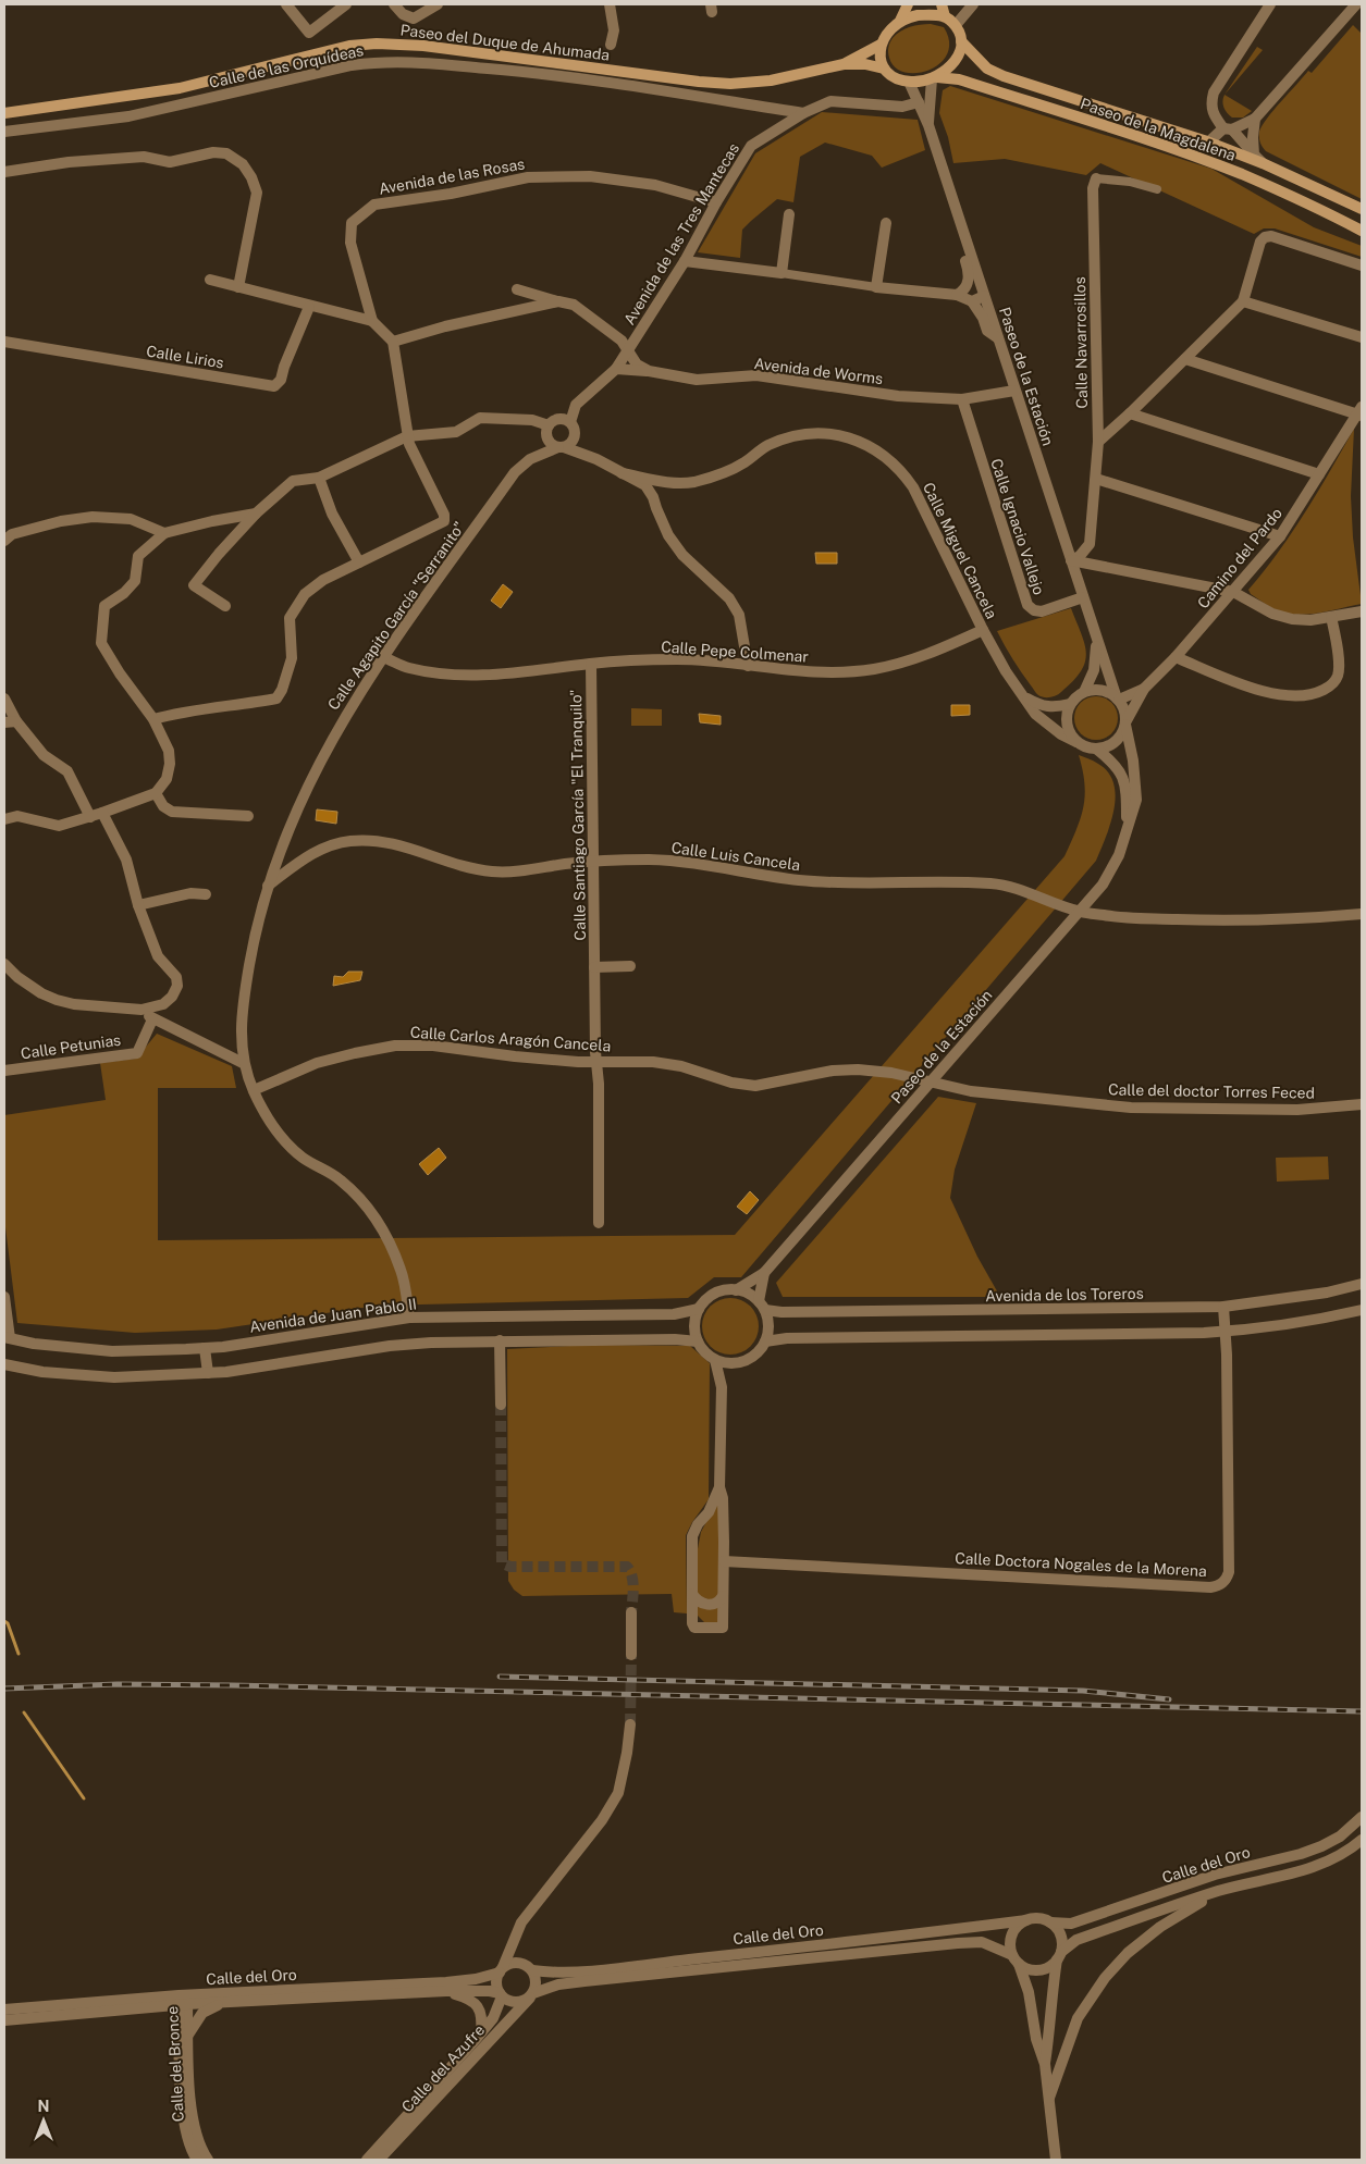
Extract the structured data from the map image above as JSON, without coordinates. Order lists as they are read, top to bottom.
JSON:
{
  "streets": {
    "main road": ["Paseo del Duque de Ahumada", "Paseo de la Magdalena"],
    "street": [
      "Calle de las Orquídeas",
      "Avenida de las Rosas",
      "Avenida de las Tres Mantecas",
      "Calle Navarrosillos",
      "Calle Lirios",
      "Avenida de Worms",
      "Paseo de la Estación",
      "Calle Ignacio Vallejo",
      "Calle Miguel Cancela",
      "Camino del Pardo",
      "Calle Agapito García \"Serranito\"",
      "Calle Pepe Colmenar",
      "Calle Santiago García \"El Tranquilo\"",
      "Calle Luis Cancela",
      "Calle Carlos Aragón Cancela",
      "Calle Petunias",
      "Calle del doctor Torres Feced",
      "Avenida de los Toreros",
      "Avenida de Juan Pablo II",
      "Calle Doctora Nogales de la Morena",
      "Calle del Oro",
      "Calle del Bronce",
      "Calle del Azufre"
    ]
  },
  "crossings": [
    ["Paseo del Duque de Ahumada", "Paseo de la Magdalena"],
    ["Paseo del Duque de Ahumada", "Paseo de la Estación"],
    ["Calle de las Orquídeas", "Avenida de las Tres Mantecas"],
    ["Paseo de la Magdalena", "Paseo de la Estación"],
    ["Avenida de las Rosas", "Avenida de las Tres Mantecas"],
    ["Avenida de las Tres Mantecas", "Avenida de Worms"],
    ["Avenida de las Tres Mantecas", "Paseo de la Estación"],
    ["Avenida de las Tres Mantecas", "Calle Miguel Cancela"],
    ["Avenida de las Tres Mantecas", "Calle Agapito García \"Serranito\""],
    ["Calle Navarrosillos", "Paseo de la Estación"],
    ["Avenida de Worms", "Paseo de la Estación"],
    ["Avenida de Worms", "Calle Ignacio Vallejo"],
    ["Paseo de la Estación", "Calle Ignacio Vallejo"],
    ["Paseo de la Estación", "Calle Miguel Cancela"],
    ["Paseo de la Estación", "Camino del Pardo"],
    ["Paseo de la Estación", "Calle Luis Cancela"],
    ["Paseo de la Estación", "Calle Carlos Aragón Cancela"],
    ["Paseo de la Estación", "Calle del doctor Torres Feced"],
    ["Paseo de la Estación", "Avenida de los Toreros"],
    ["Paseo de la Estación", "Avenida de Juan Pablo II"],
    ["Calle Miguel Cancela", "Camino del Pardo"],
    ["Calle Miguel Cancela", "Calle Agapito García \"Serranito\""],
    ["Calle Miguel Cancela", "Calle Pepe Colmenar"],
    ["Calle Agapito García \"Serranito\"", "Calle Pepe Colmenar"],
    ["Calle Agapito García \"Serranito\"", "Calle Luis Cancela"],
    ["Calle Agapito García \"Serranito\"", "Calle Carlos Aragón Cancela"],
    ["Calle Agapito García \"Serranito\"", "Avenida de Juan Pablo II"],
    ["Calle Pepe Colmenar", "Calle Santiago García \"El Tranquilo\""],
    ["Calle Santiago García \"El Tranquilo\"", "Calle Luis Cancela"],
    ["Calle Santiago García \"El Tranquilo\"", "Calle Carlos Aragón Cancela"],
    ["Calle Carlos Aragón Cancela", "Calle del doctor Torres Feced"],
    ["Avenida de los Toreros", "Avenida de Juan Pablo II"],
    ["Avenida de los Toreros", "Calle Doctora Nogales de la Morena"],
    ["Calle del Oro", "Calle del Bronce"],
    ["Calle del Oro", "Calle del Azufre"]
  ],
  "north": "top"
}
